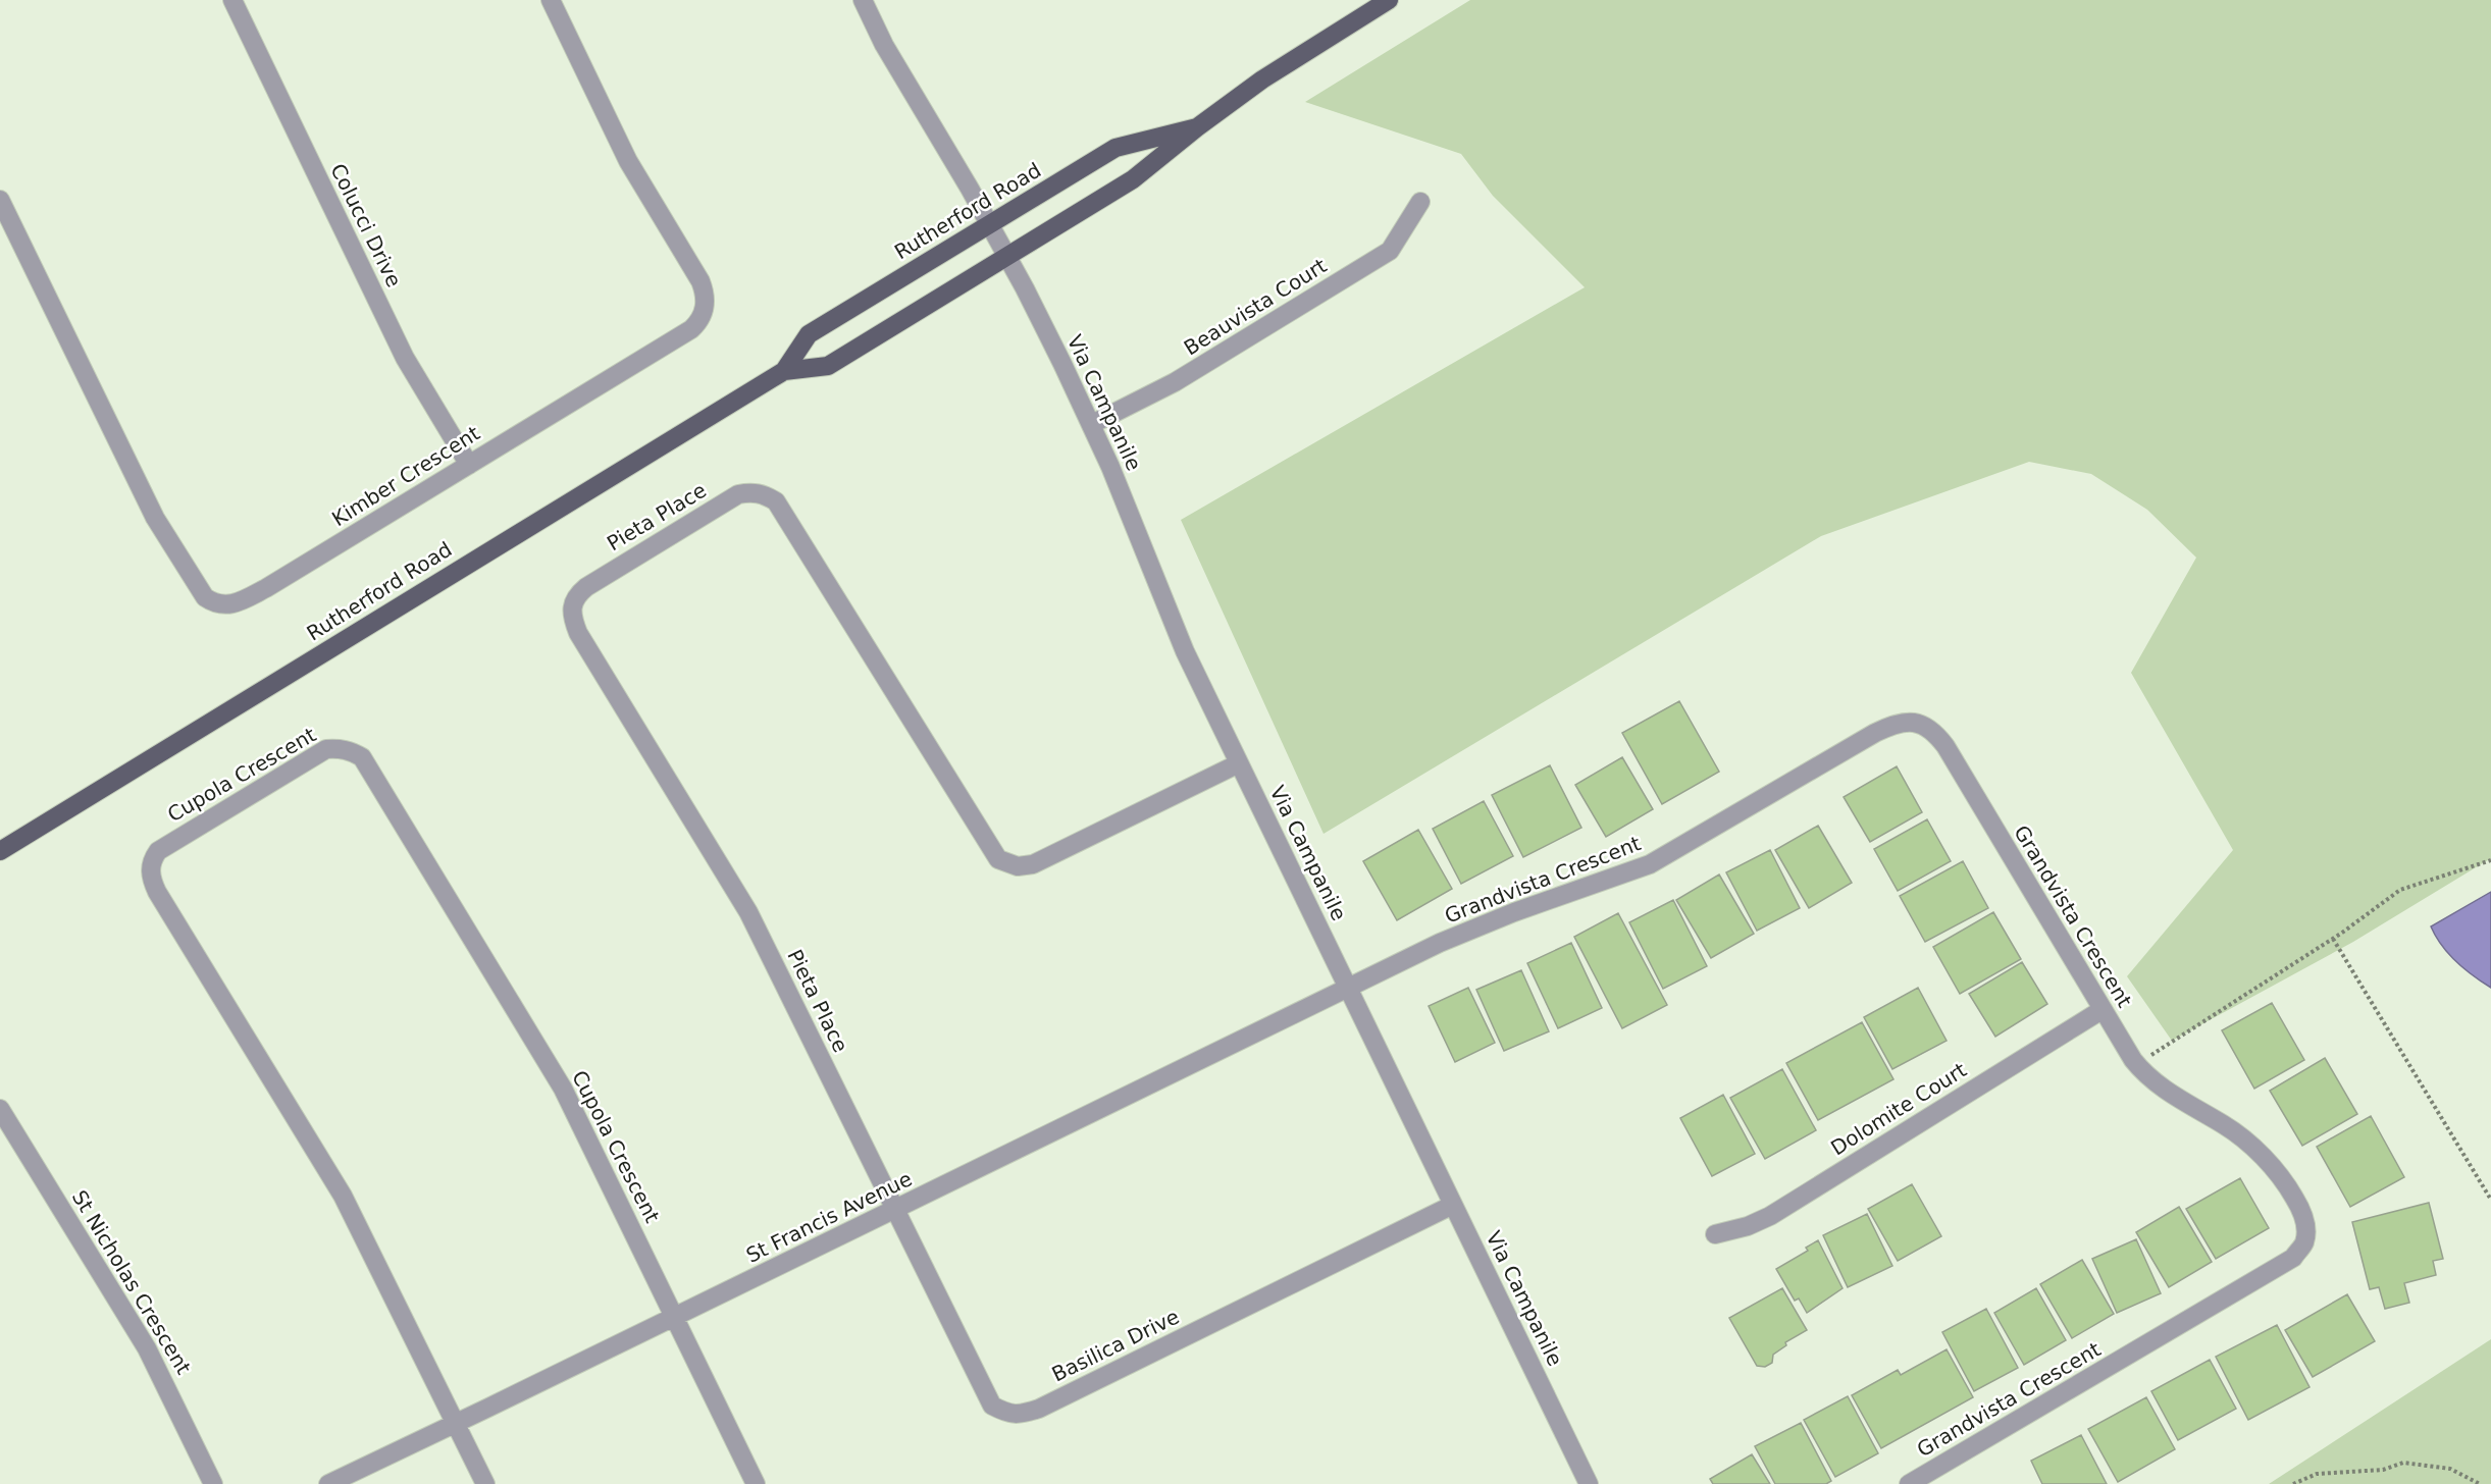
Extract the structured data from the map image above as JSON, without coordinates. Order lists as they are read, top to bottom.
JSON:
{
  "streets": {
    "main road": ["Rutherford Road"],
    "street": [
      "Colucci Drive",
      "Beauvista Court",
      "Via Campanile",
      "Kimber Crescent",
      "Pieta Place",
      "Cupola Crescent",
      "Grandvista Crescent",
      "Dolomite Court",
      "St Francis Avenue",
      "St Nicholas Crescent",
      "Basilica Drive"
    ]
  },
  "crossings": [
    ["Rutherford Road", "Via Campanile"],
    ["Colucci Drive", "Kimber Crescent"],
    ["Beauvista Court", "Via Campanile"],
    ["Via Campanile", "Pieta Place"],
    ["Via Campanile", "Grandvista Crescent"],
    ["Via Campanile", "St Francis Avenue"],
    ["Via Campanile", "Basilica Drive"],
    ["Pieta Place", "St Francis Avenue"],
    ["Pieta Place", "Basilica Drive"],
    ["Cupola Crescent", "St Francis Avenue"],
    ["Grandvista Crescent", "Dolomite Court"],
    ["Grandvista Crescent", "St Francis Avenue"],
    ["St Francis Avenue", "Basilica Drive"]
  ]
}
